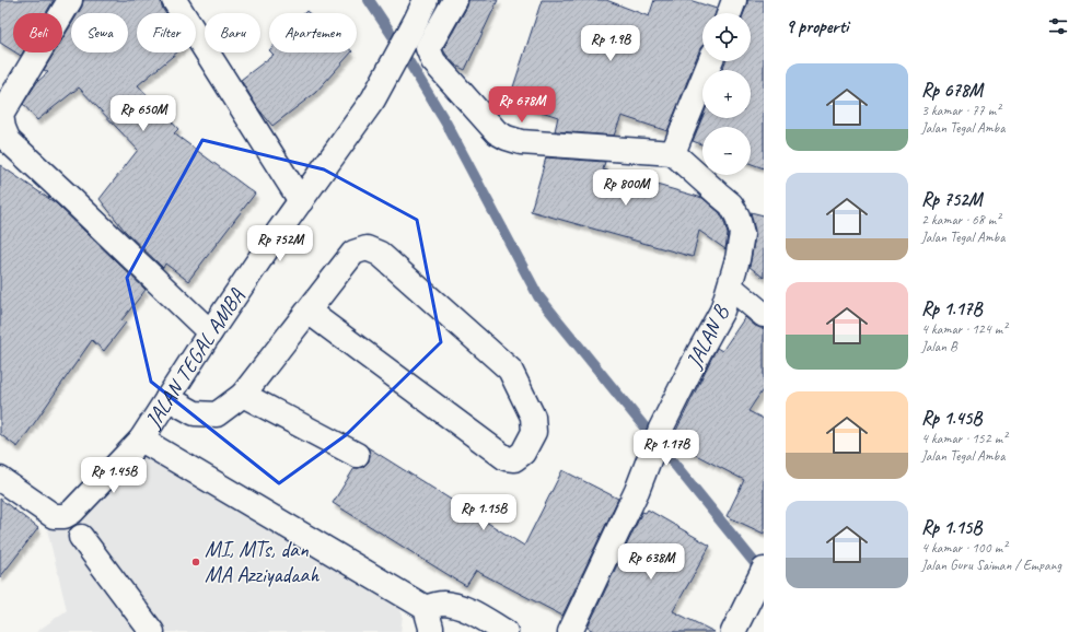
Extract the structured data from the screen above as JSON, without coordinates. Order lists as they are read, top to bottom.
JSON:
{
  "streets": {
    "street": ["JALAN B", "JALAN TEGAL AMBA"]
  },
  "places": ["MI, MTs, dan MA Azziyadaah"],
  "page": {
    "heading": "9 properti",
    "map_buttons": ["+", "−"],
    "chip": [
      "Beli",
      "Sewa",
      "Filter",
      "Baru",
      "Apartemen"
    ],
    "price": [
      "Rp 1.9B",
      "Rp 678M",
      "Rp 650M",
      "Rp 800M",
      "Rp 752M",
      "Rp 1.17B",
      "Rp 1.45B",
      "Rp 1.15B",
      "Rp 638M"
    ],
    "list": [
      {
        "name": "Rp 678M",
        "note": "3 kamar · 77 m² · Jalan Tegal Amba"
      },
      {
        "name": "Rp 752M",
        "note": "2 kamar · 68 m² · Jalan Tegal Amba"
      },
      {
        "name": "Rp 1.17B",
        "note": "4 kamar · 124 m² · Jalan B"
      },
      {
        "name": "Rp 1.45B",
        "note": "4 kamar · 152 m² · Jalan Tegal Amba"
      },
      {
        "name": "Rp 1.15B",
        "note": "4 kamar · 100 m² · Jalan Guru Saiman / Empang"
      }
    ]
  }
}
